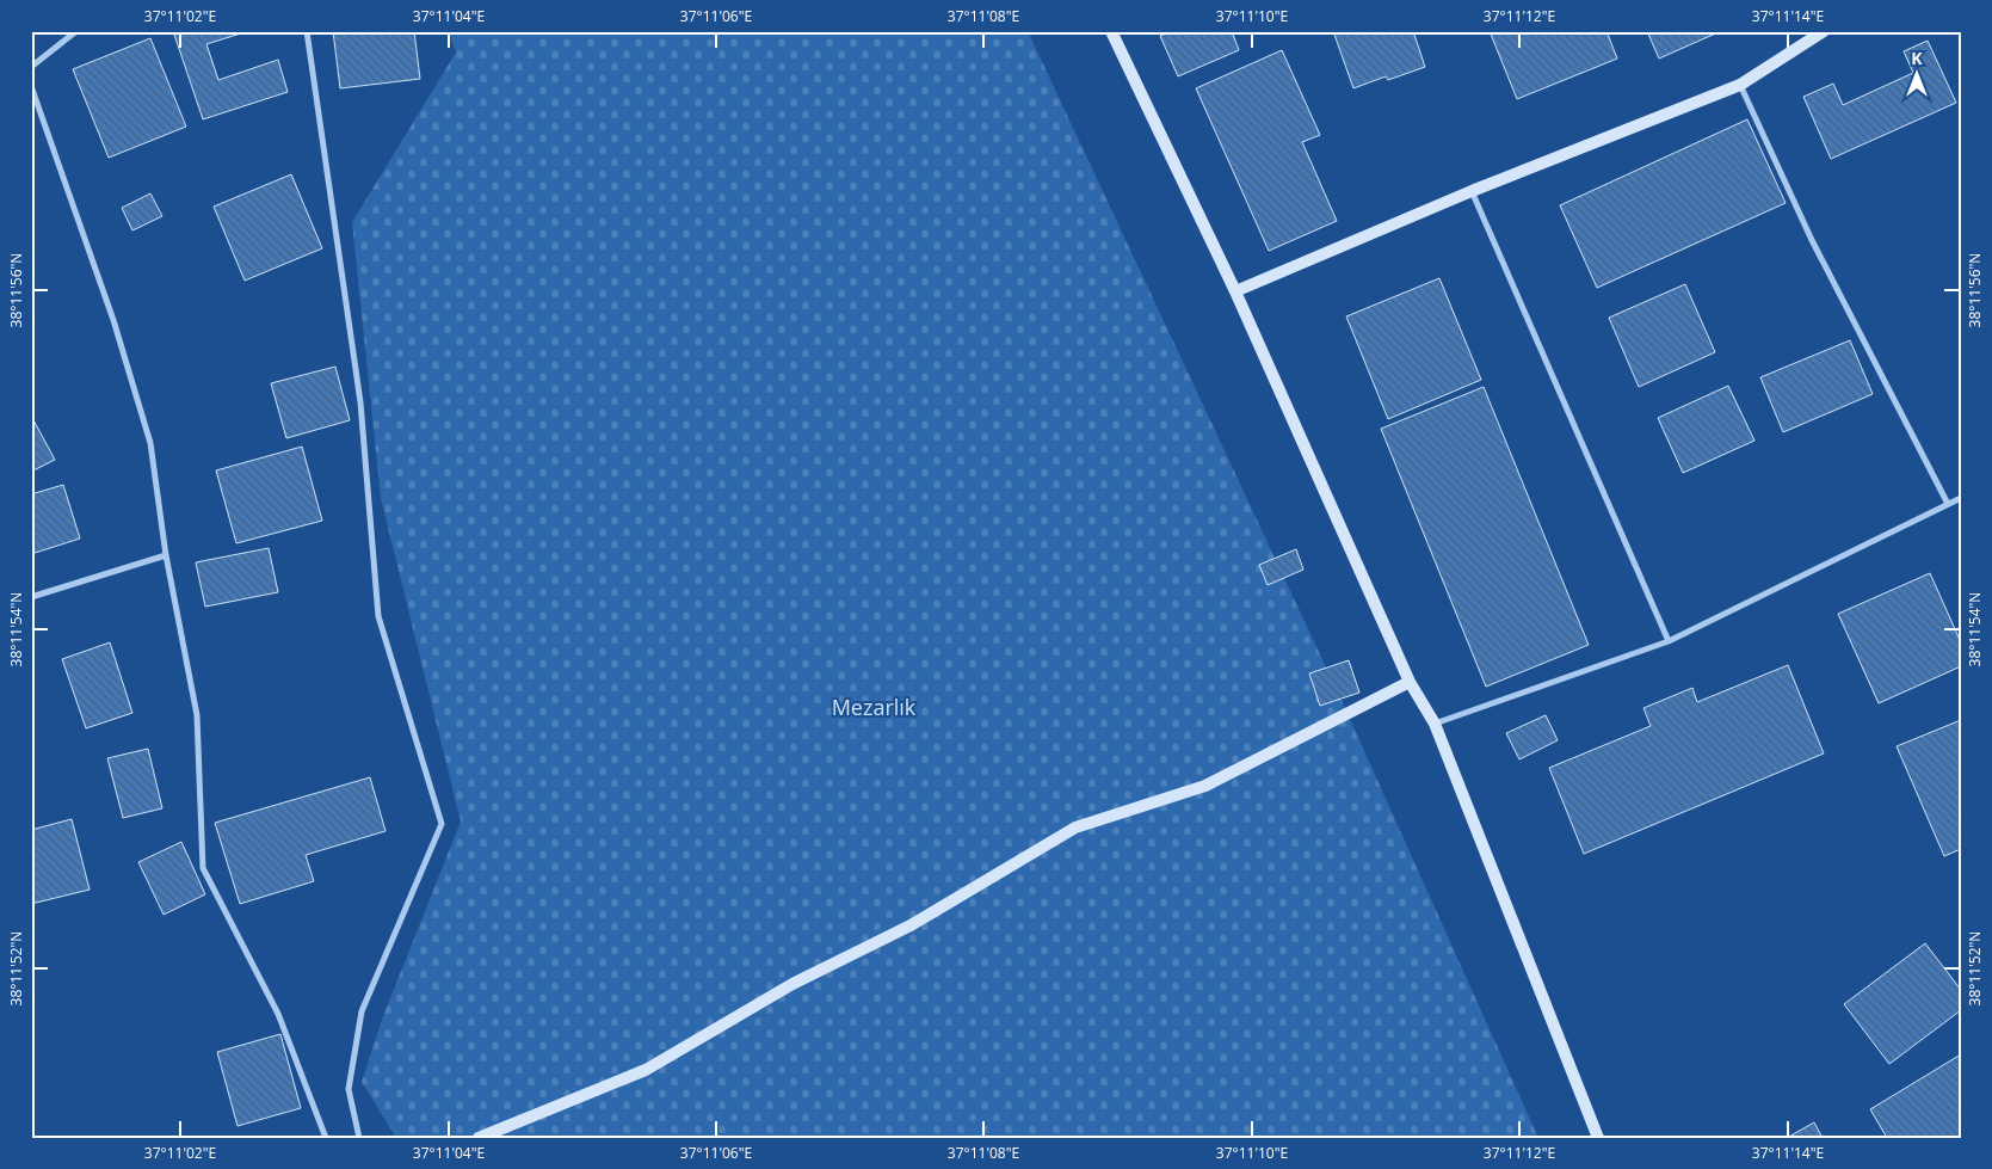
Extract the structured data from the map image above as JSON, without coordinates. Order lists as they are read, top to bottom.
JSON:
{
  "parks": ["Mezarlık"],
  "north": "top",
  "coordinates": [
    "37°11'02\"E",
    "37°11'04\"E",
    "37°11'06\"E",
    "37°11'08\"E",
    "37°11'10\"E",
    "37°11'12\"E",
    "37°11'14\"E",
    "38°11'56\"N",
    "38°11'54\"N",
    "38°11'52\"N"
  ]
}
